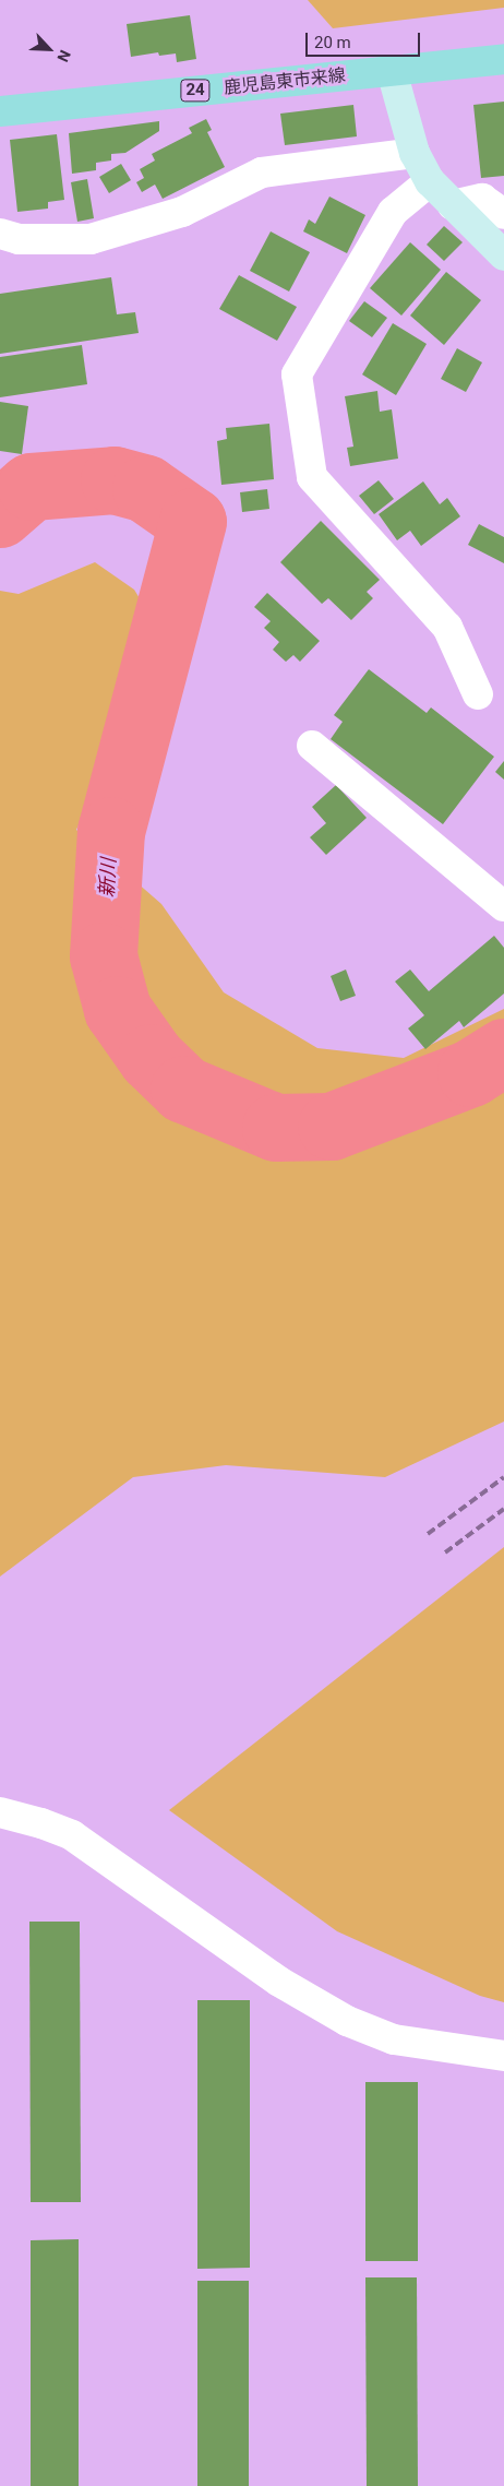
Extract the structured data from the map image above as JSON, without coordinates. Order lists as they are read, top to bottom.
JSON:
{
  "streets": {
    "main road": ["鹿児島東市来線", "24"]
  },
  "water": ["新川"],
  "scale_bar": "20 m",
  "north": "bottom right"
}
